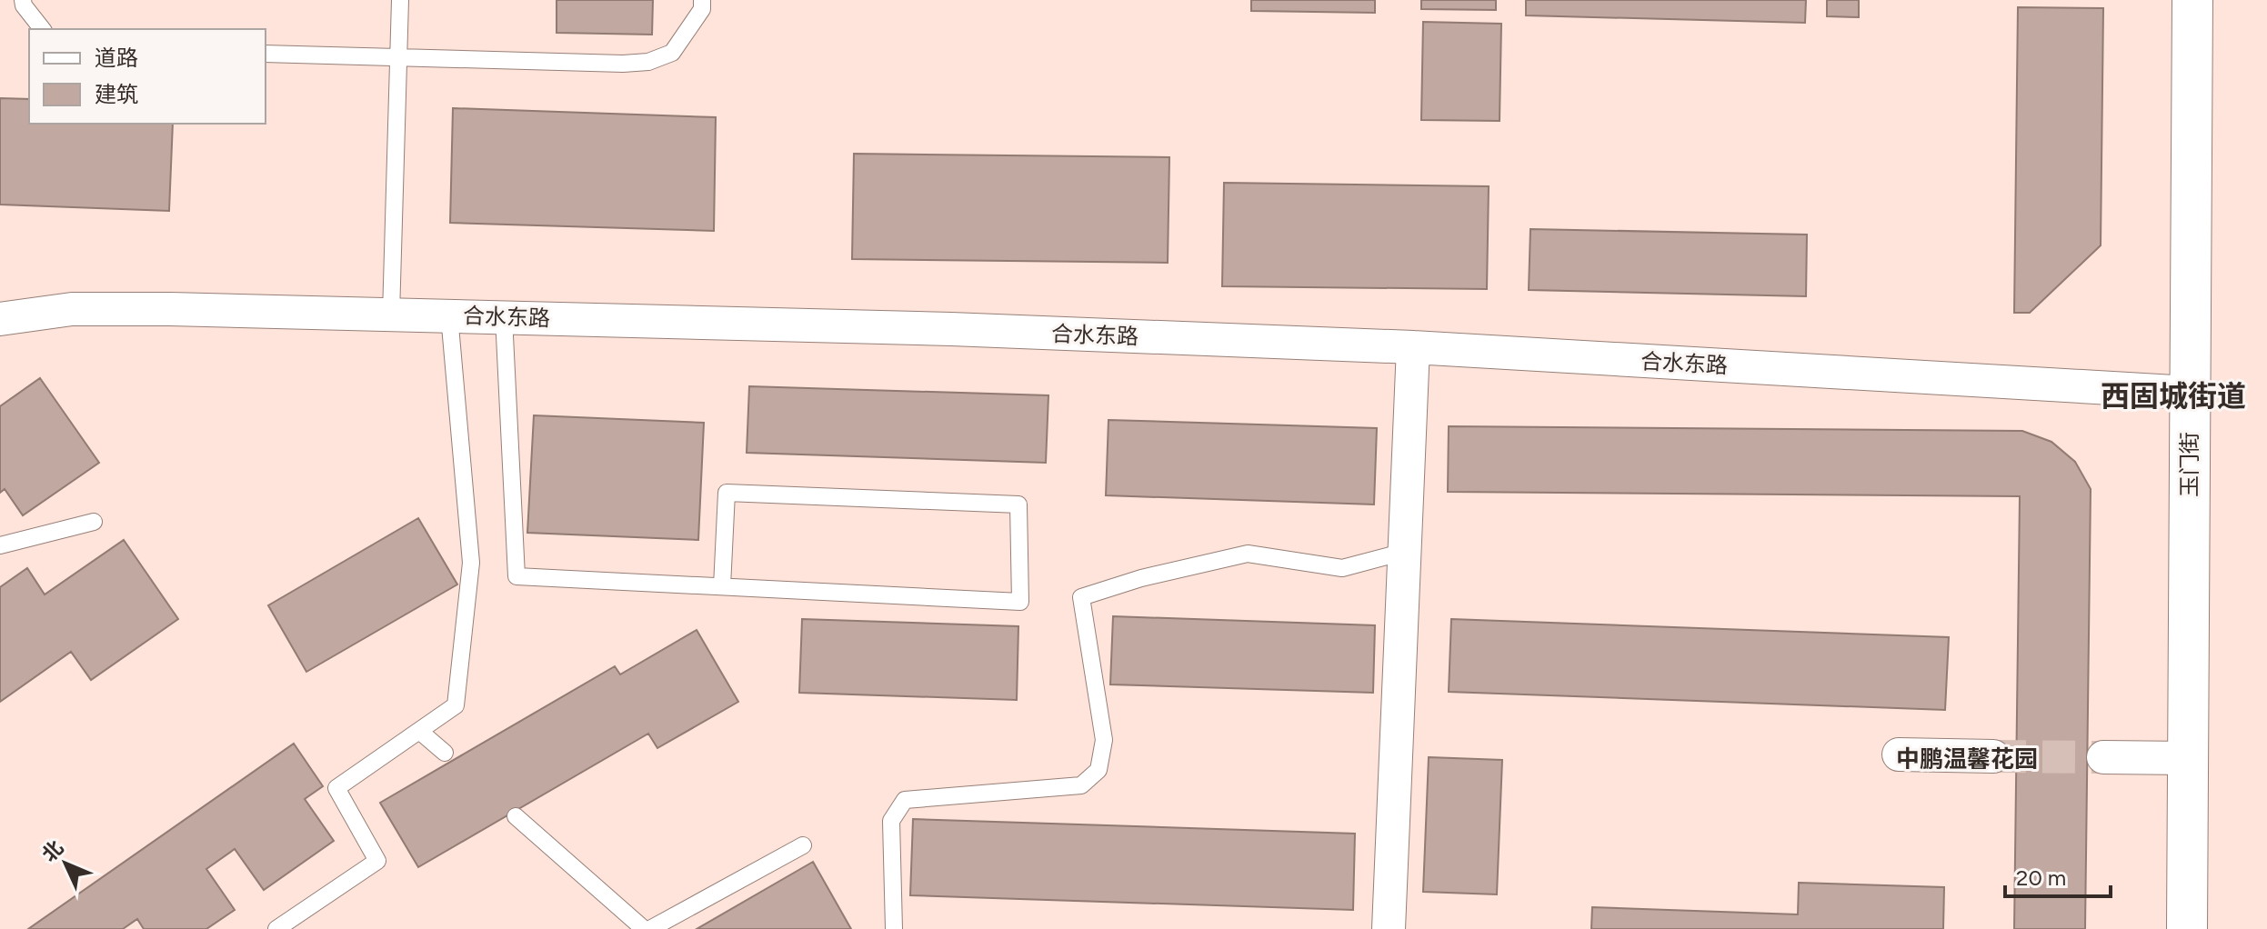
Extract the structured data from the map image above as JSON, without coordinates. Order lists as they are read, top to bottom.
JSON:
{
  "streets": {
    "street": ["合水东路", "玉门街"]
  },
  "crossings": [
    ["合水东路", "玉门街"]
  ],
  "districts": ["西固城街道", "中鹏温馨花园"],
  "legend": ["道路", "建筑"],
  "scale_bar": "20 m",
  "north": "top left"
}
